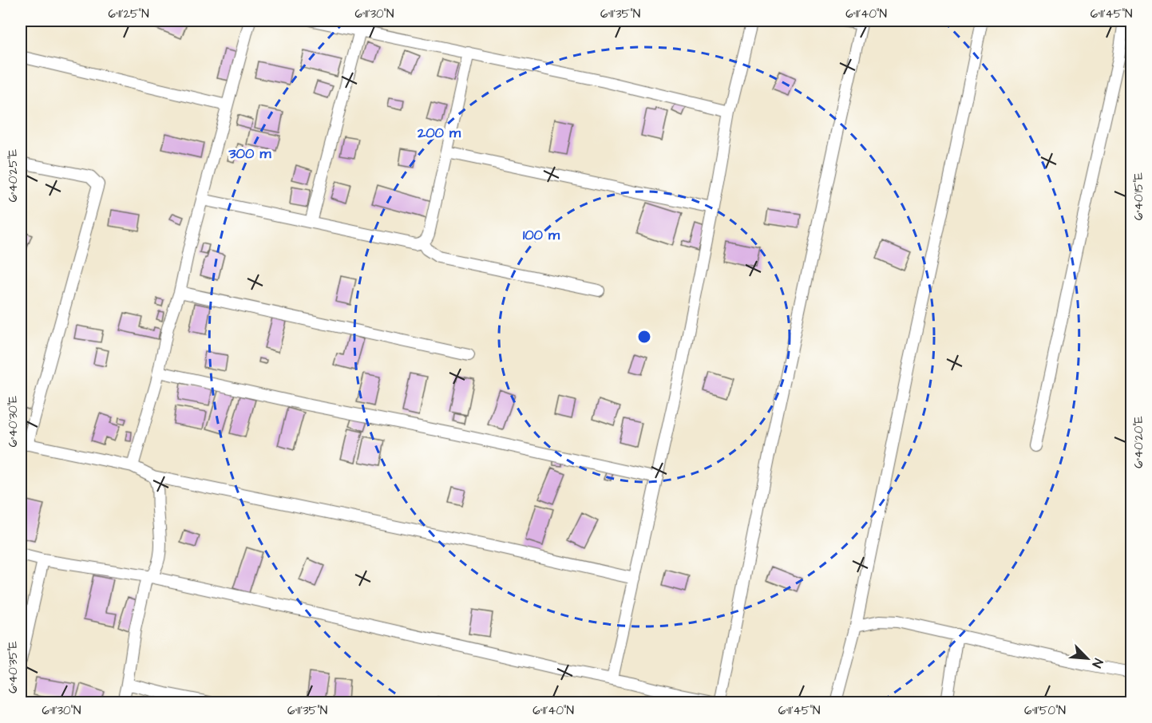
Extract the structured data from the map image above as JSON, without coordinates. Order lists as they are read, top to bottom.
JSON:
{
  "north": "bottom right",
  "coordinates": [
    "6°11'25\"N",
    "6°11'30\"N",
    "6°11'35\"N",
    "6°11'40\"N",
    "6°11'45\"N",
    "6°40'25\"E",
    "6°40'15\"E",
    "6°40'30\"E",
    "6°40'20\"E",
    "6°40'35\"E",
    "6°11'50\"N"
  ],
  "rings": ["200 m", "300 m", "100 m"]
}
